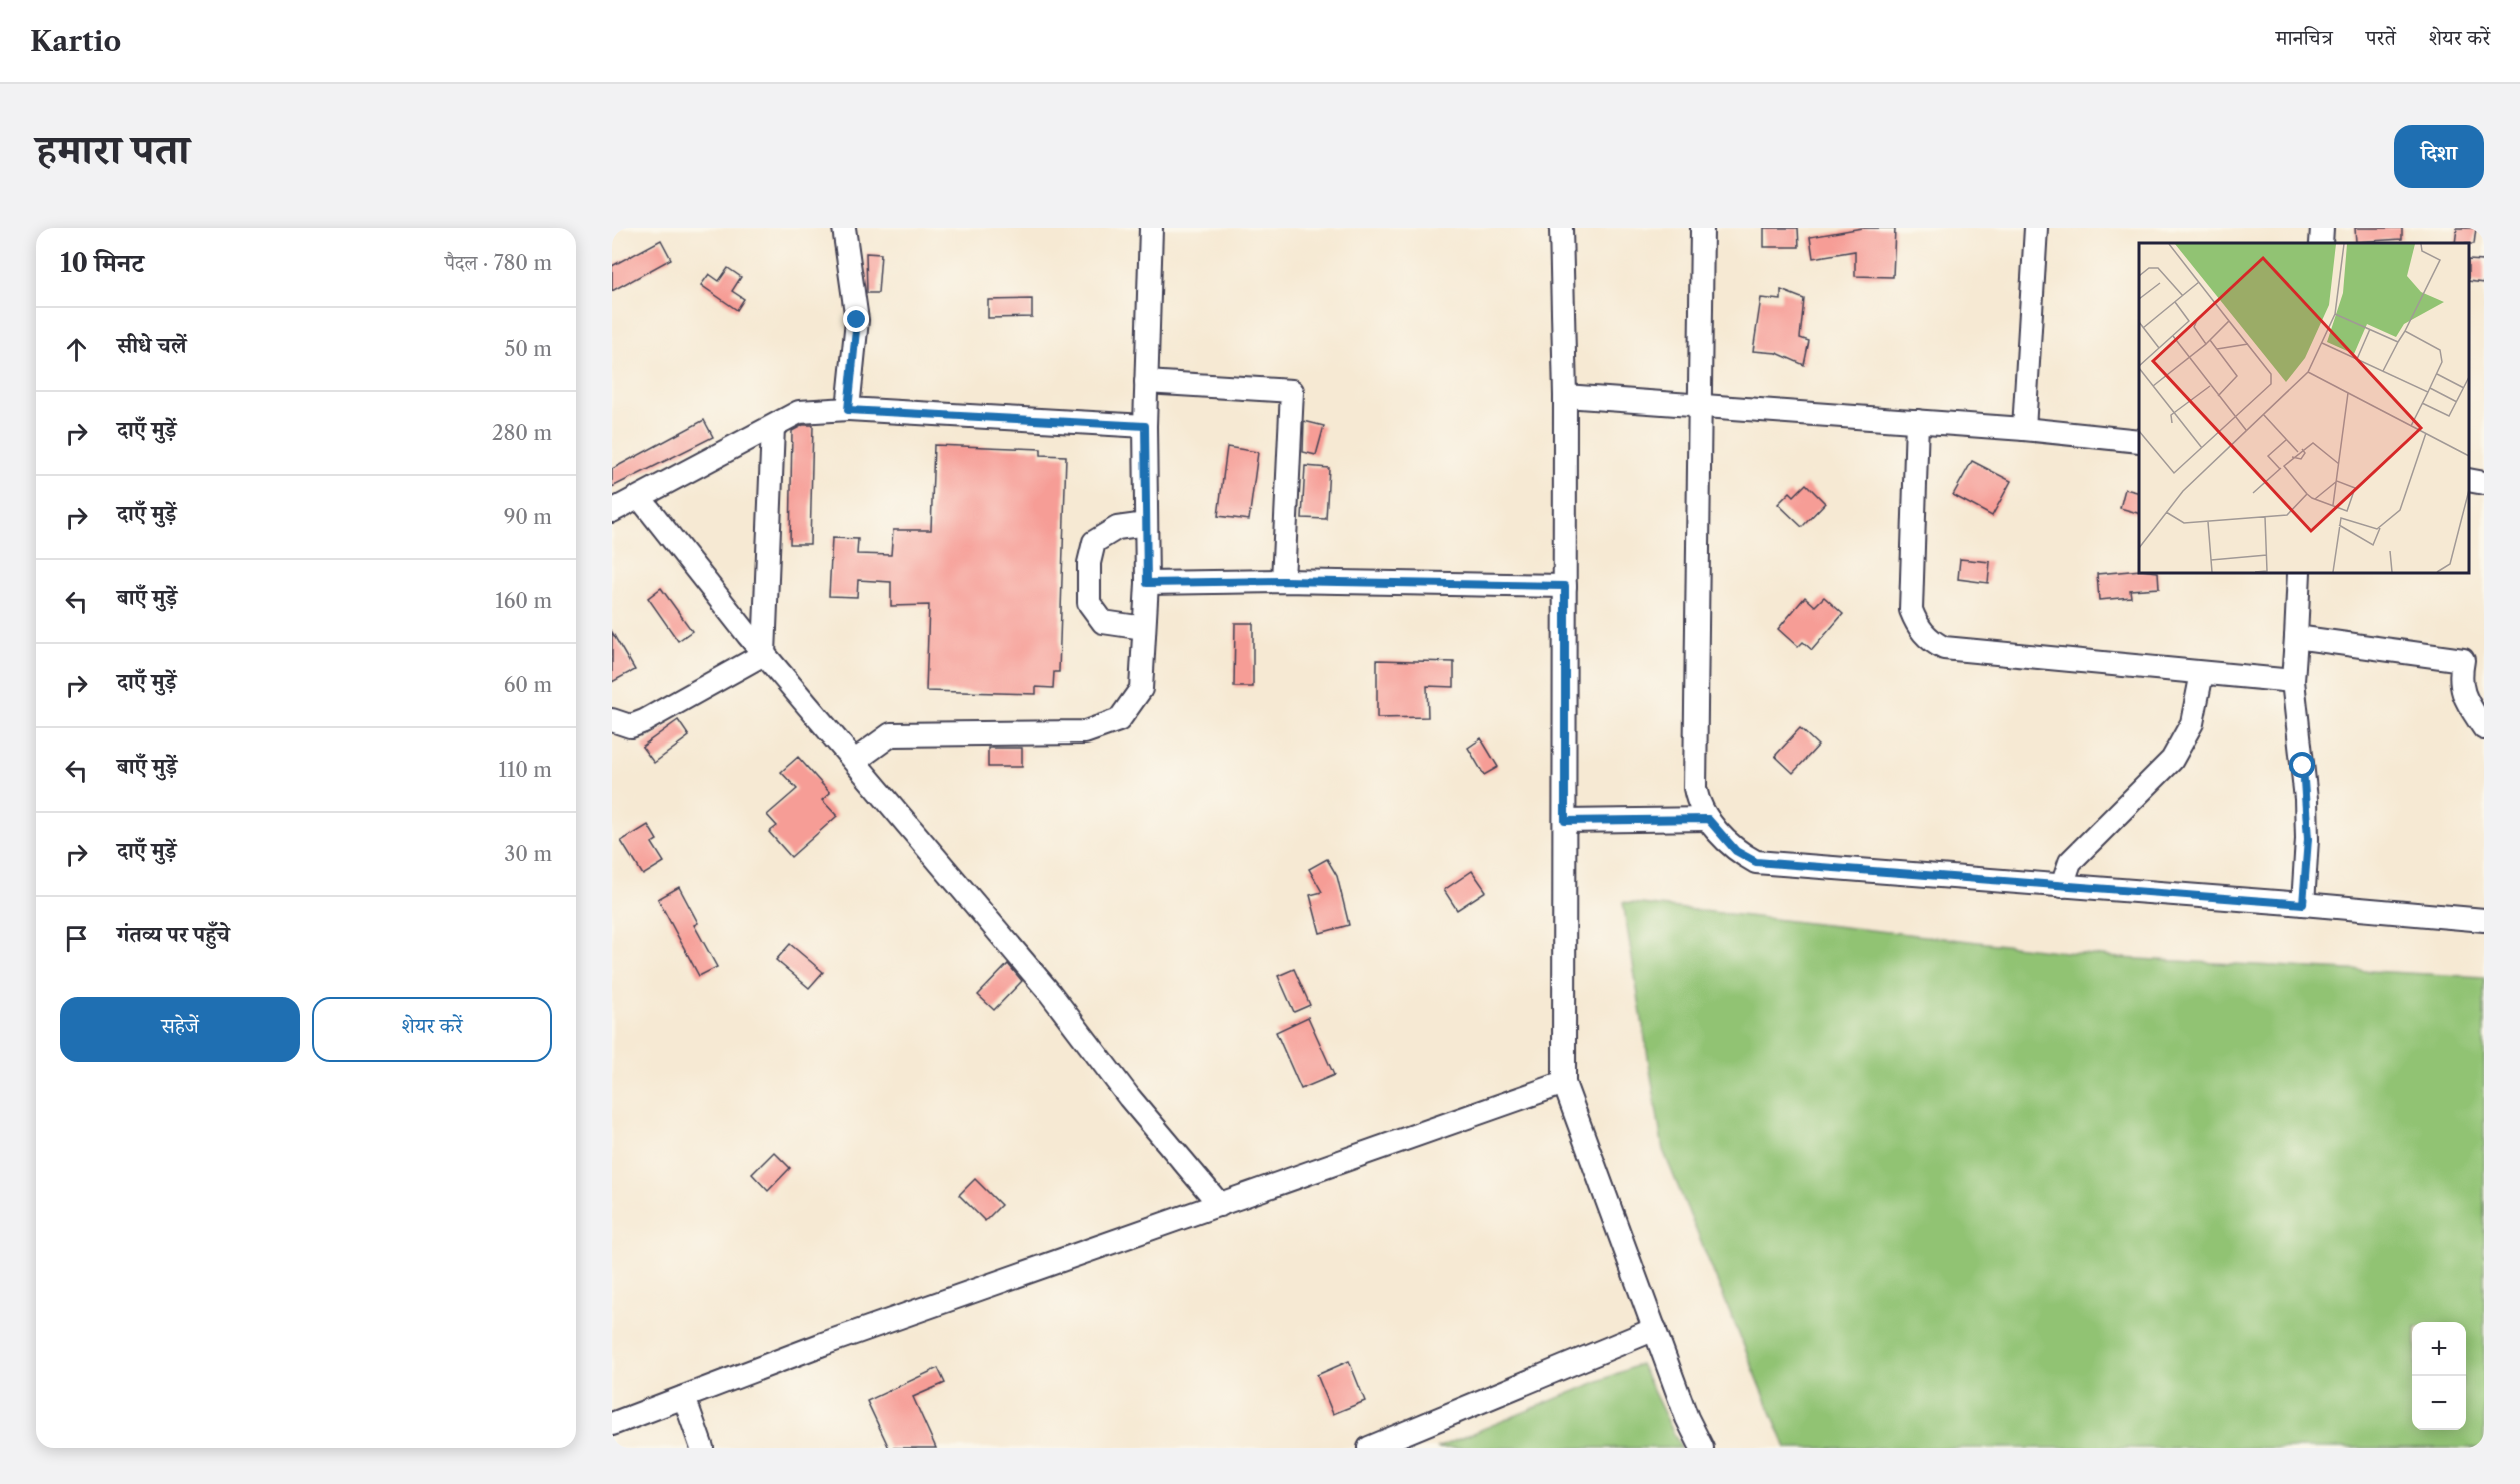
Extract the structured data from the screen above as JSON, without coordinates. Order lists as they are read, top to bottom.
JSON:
{
  "page": {
    "header": "Kartio",
    "nav": ["मानचित्र", "परतें", "शेयर करें"],
    "title": "हमारा पता",
    "buttons": [
      "दिशा",
      ["सहेजें", "शेयर करें"]
    ],
    "heading": ["10 मिनट", "पैदल · 780 m"],
    "list": [
      ["सीधे चलें", "50 m"],
      ["दाएँ मुड़ें", "280 m"],
      ["दाएँ मुड़ें", "90 m"],
      ["बाएँ मुड़ें", "160 m"],
      ["दाएँ मुड़ें", "60 m"],
      ["बाएँ मुड़ें", "110 m"],
      ["दाएँ मुड़ें", "30 m"],
      "गंतव्य पर पहुँचे"
    ],
    "map_buttons": ["+", "−"]
  }
}
